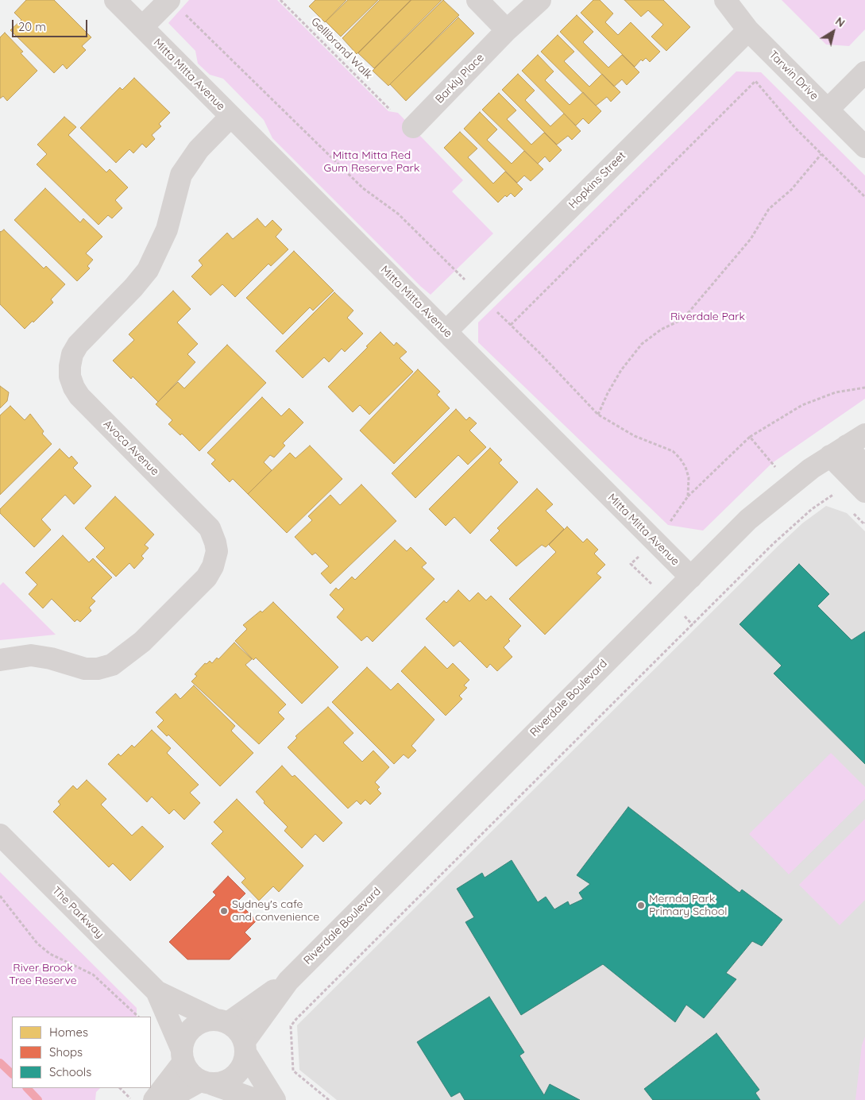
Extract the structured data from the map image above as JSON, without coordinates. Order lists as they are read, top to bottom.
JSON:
{
  "streets": {
    "street": [
      "Mitta Mitta Avenue",
      "Tarwin Drive",
      "Barkly Place",
      "Hopkins Street",
      "Avoca Avenue",
      "Riverdale Boulevard",
      "The Parkway"
    ],
    "path": ["Gellibrand Walk"]
  },
  "crossings": [
    ["Mitta Mitta Avenue", "Hopkins Street"],
    ["Mitta Mitta Avenue", "Avoca Avenue"],
    ["Mitta Mitta Avenue", "Riverdale Boulevard"],
    ["Tarwin Drive", "Hopkins Street"],
    ["Riverdale Boulevard", "The Parkway"]
  ],
  "parks": ["Mitta Mitta Red Gum Reserve Park", "Riverdale Park", "River Brook Tree Reserve"],
  "places": ["Mernda Park Primary School", "Sydney's cafe and convenience"],
  "legend": ["Homes", "Shops", "Schools"],
  "scale_bar": "20 m",
  "north": "top right"
}
